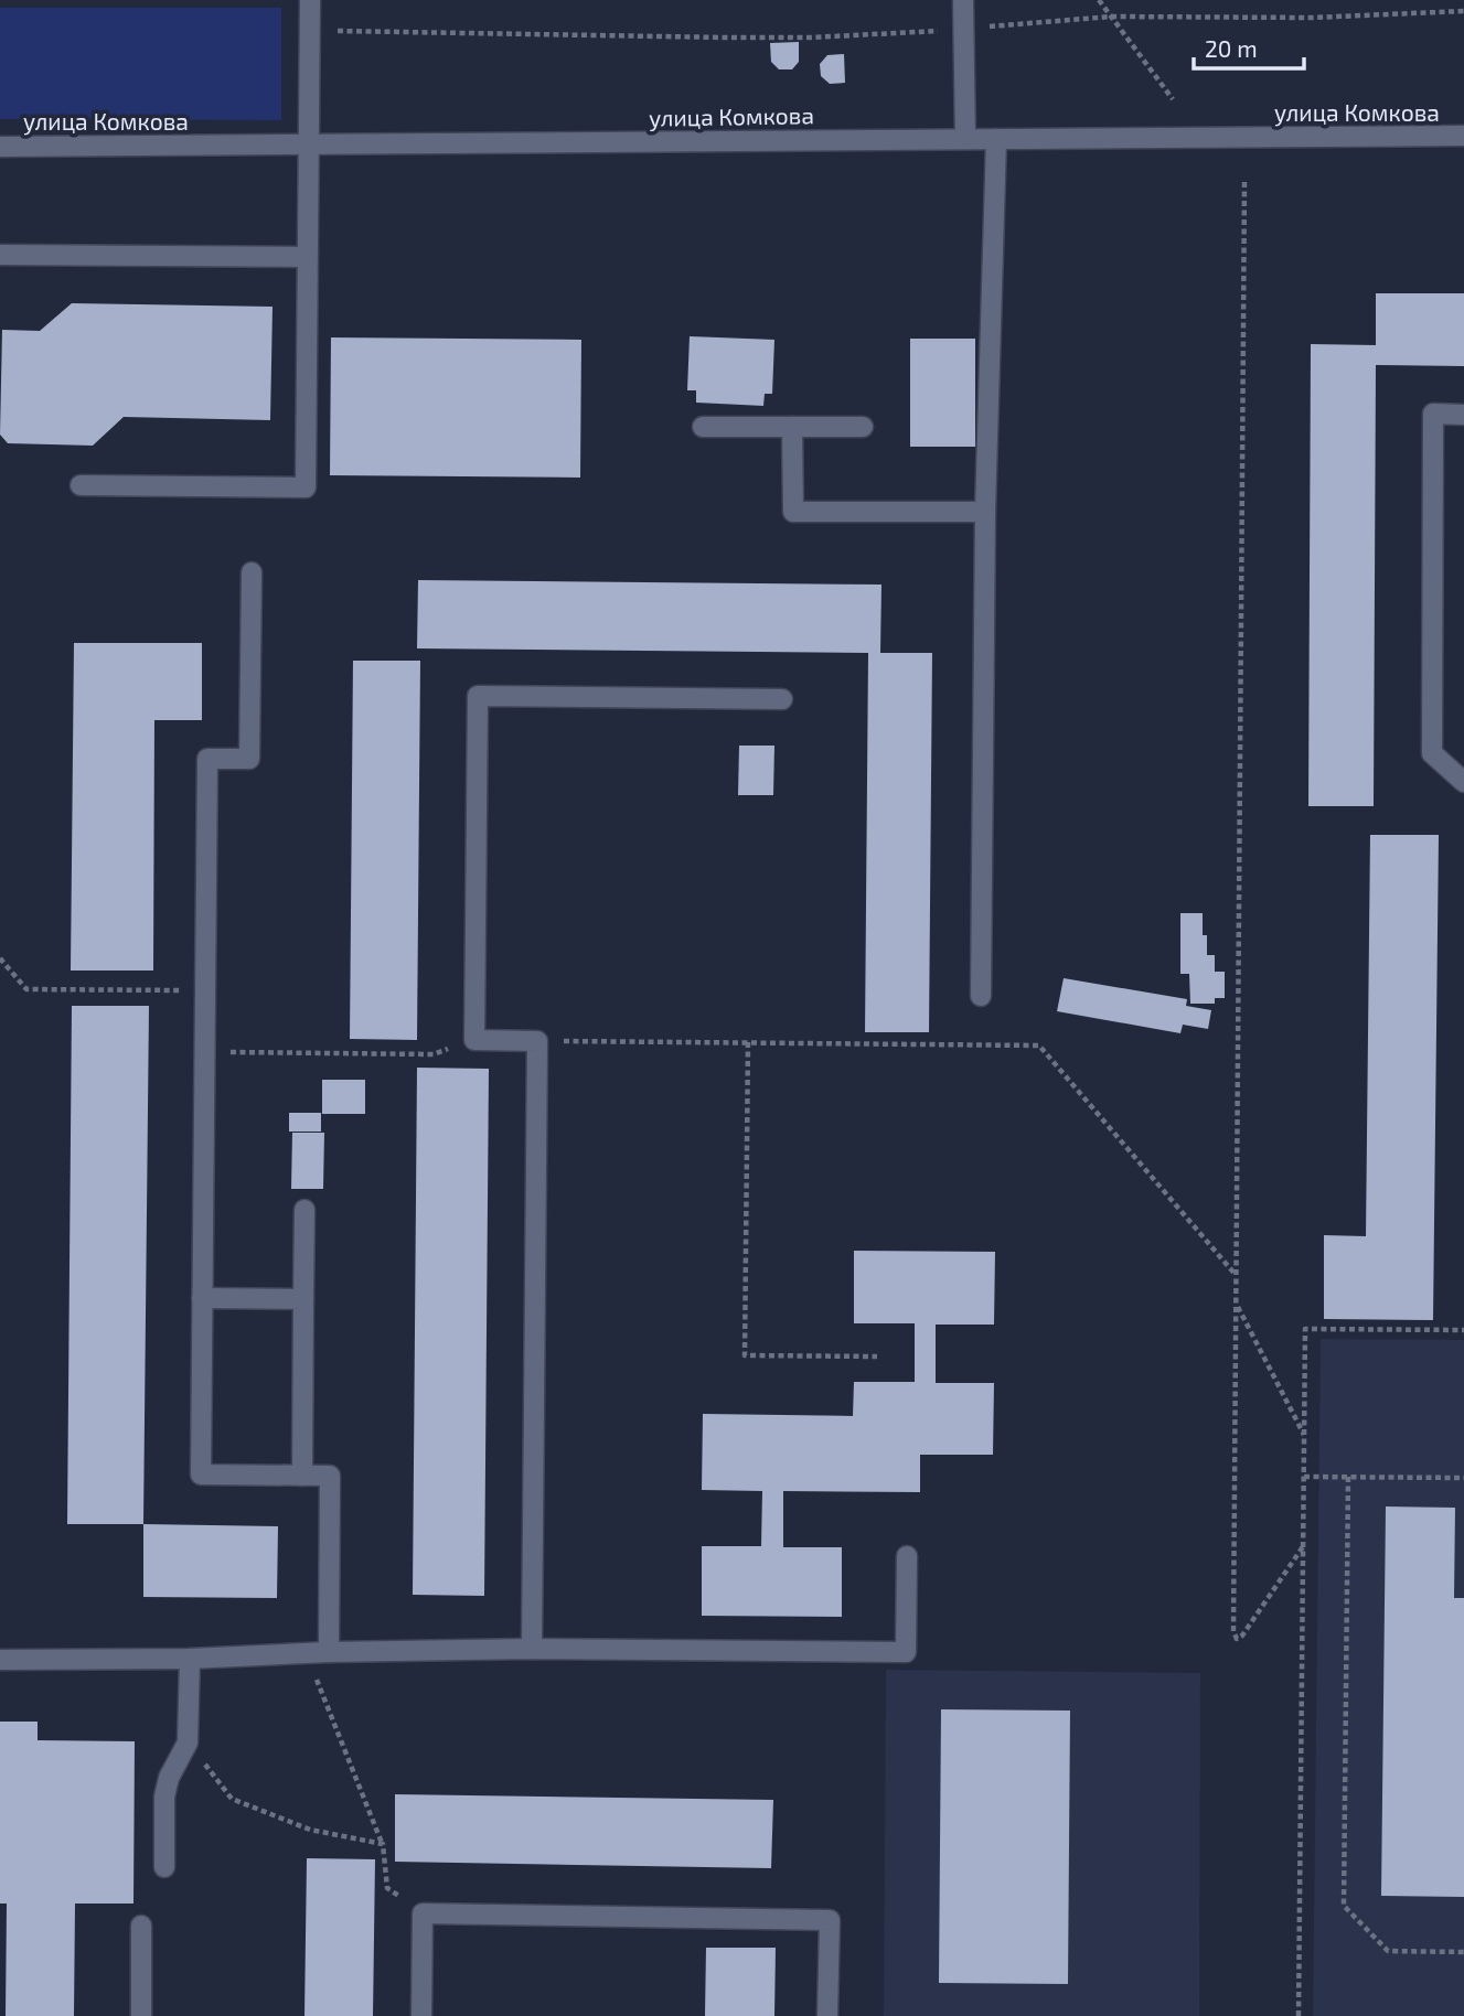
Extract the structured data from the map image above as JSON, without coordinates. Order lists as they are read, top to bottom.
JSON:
{
  "streets": {
    "street": ["улица Комкова"]
  },
  "scale_bar": "20 m"
}
